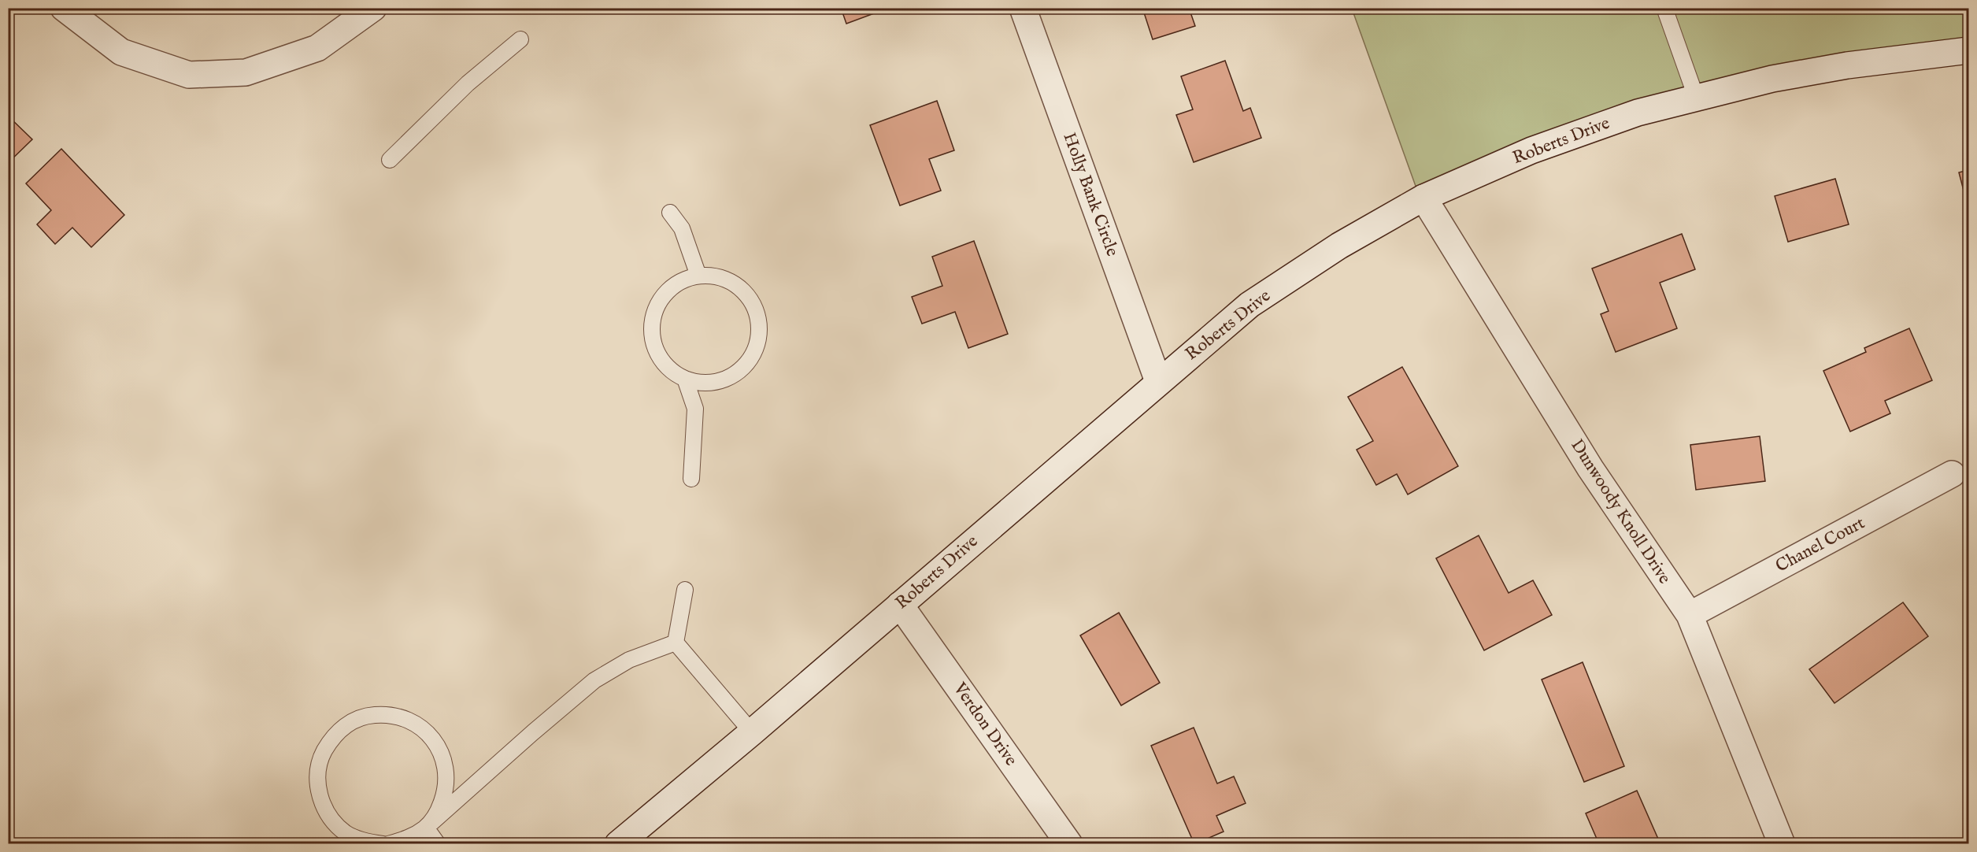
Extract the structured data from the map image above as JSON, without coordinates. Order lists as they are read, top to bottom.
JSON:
{
  "streets": {
    "street": [
      "Roberts Drive",
      "Holly Bank Circle",
      "Dunwoody Knoll Drive",
      "Chanel Court",
      "Verdon Drive"
    ]
  },
  "crossings": [
    ["Roberts Drive", "Holly Bank Circle"],
    ["Roberts Drive", "Dunwoody Knoll Drive"],
    ["Roberts Drive", "Verdon Drive"],
    ["Dunwoody Knoll Drive", "Chanel Court"]
  ]
}
